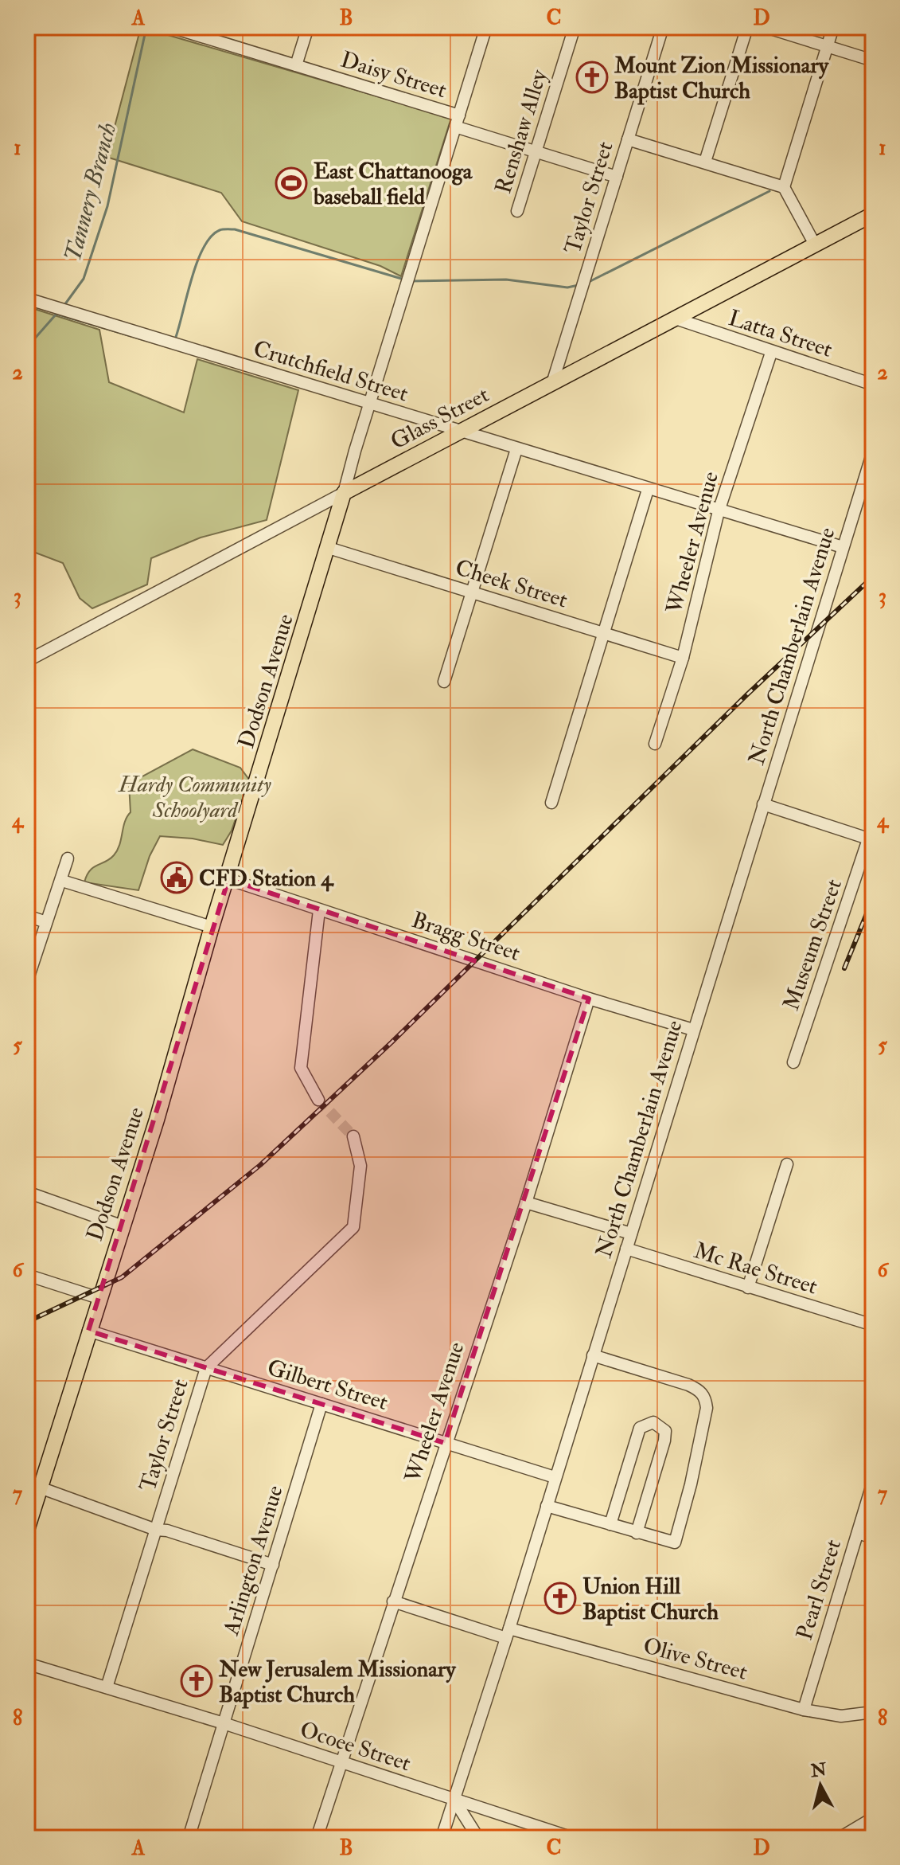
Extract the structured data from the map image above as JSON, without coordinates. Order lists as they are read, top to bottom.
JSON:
{
  "streets": {
    "main road": ["Glass Street", "Dodson Avenue"],
    "street": [
      "Daisy Street",
      "Renshaw Alley",
      "Taylor Street",
      "Latta Street",
      "Crutchfield Street",
      "Wheeler Avenue",
      "Cheek Street",
      "North Chamberlain Avenue",
      "Bragg Street",
      "Museum Street",
      "Mc Rae Street",
      "Gilbert Street",
      "Arlington Avenue",
      "Pearl Street",
      "Olive Street",
      "Ocoee Street"
    ]
  },
  "crossings": [
    ["Daisy Street", "Renshaw Alley"],
    ["Daisy Street", "Taylor Street"],
    ["Daisy Street", "Dodson Avenue"],
    ["Taylor Street", "Glass Street"],
    ["Taylor Street", "Gilbert Street"],
    ["Taylor Street", "Ocoee Street"],
    ["Latta Street", "Glass Street"],
    ["Latta Street", "Wheeler Avenue"],
    ["Crutchfield Street", "Glass Street"],
    ["Crutchfield Street", "Wheeler Avenue"],
    ["Crutchfield Street", "North Chamberlain Avenue"],
    ["Crutchfield Street", "Dodson Avenue"],
    ["Glass Street", "Dodson Avenue"],
    ["Wheeler Avenue", "Cheek Street"],
    ["Wheeler Avenue", "Bragg Street"],
    ["Wheeler Avenue", "Gilbert Street"],
    ["Wheeler Avenue", "Olive Street"],
    ["Wheeler Avenue", "Ocoee Street"],
    ["Cheek Street", "Dodson Avenue"],
    ["North Chamberlain Avenue", "Bragg Street"],
    ["North Chamberlain Avenue", "Mc Rae Street"],
    ["North Chamberlain Avenue", "Gilbert Street"],
    ["North Chamberlain Avenue", "Olive Street"],
    ["North Chamberlain Avenue", "Ocoee Street"],
    ["Dodson Avenue", "Bragg Street"],
    ["Dodson Avenue", "Gilbert Street"],
    ["Gilbert Street", "Arlington Avenue"],
    ["Arlington Avenue", "Ocoee Street"],
    ["Pearl Street", "Olive Street"]
  ],
  "water": ["Tannery Branch"],
  "parks": ["Hardy Community Schoolyard"],
  "places": {
    "church": ["Mount Zion Missionary Baptist Church", "Union Hill Baptist Church", "New Jerusalem Missionary Baptist Church"],
    "sports": ["East Chattanooga baseball field"],
    "public building": ["CFD Station 4"]
  },
  "north": "top",
  "grid": {
    "columns": [
      "A",
      "B",
      "C",
      "D"
    ],
    "rows": [
      "1",
      "2",
      "3",
      "4",
      "5",
      "6",
      "7",
      "8"
    ]
  }
}
